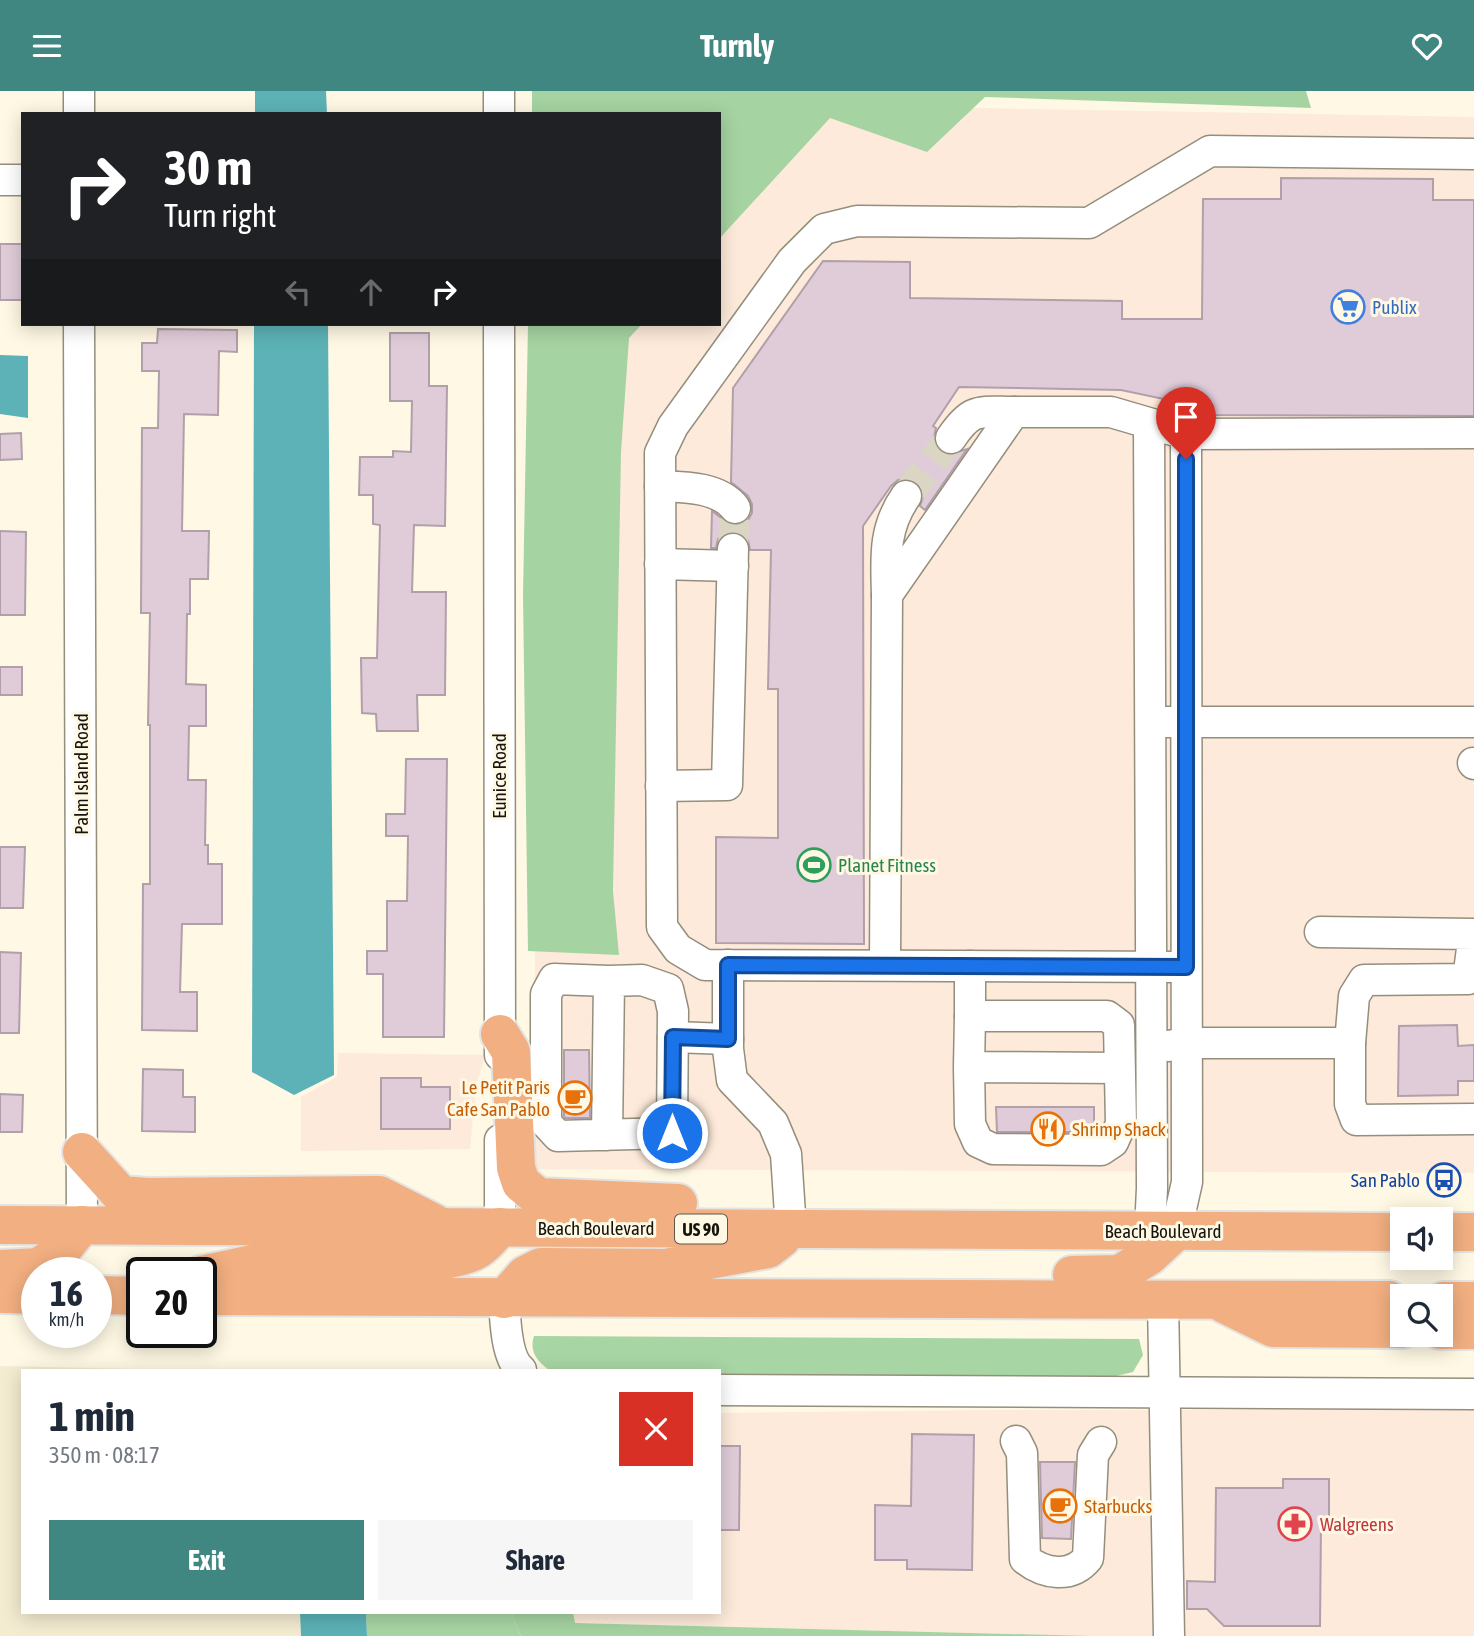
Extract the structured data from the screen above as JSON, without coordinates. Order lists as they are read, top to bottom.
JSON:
{
  "streets": {
    "highway": ["Beach Boulevard", "US 90"],
    "street": ["Palm Island Road", "Eunice Road"]
  },
  "crossings": [
    ["Palm Island Road", "Beach Boulevard"],
    ["Eunice Road", "Beach Boulevard"]
  ],
  "places": {
    "supermarket": ["Publix"],
    "sports": ["Planet Fitness"],
    "cafe": ["Le Petit Paris Cafe San Pablo", "Starbucks"],
    "restaurant": ["Shrimp Shack"],
    "bus stop": ["San Pablo"],
    "pharmacy": ["Walgreens"]
  },
  "page": {
    "header": "Turnly",
    "turn": ["30 m", "Turn right"],
    "speed": "16 km/h",
    "limit": "20",
    "heading": ["1 min", "350 m · 08:17"],
    "buttons": ["Exit", "Share"]
  }
}
